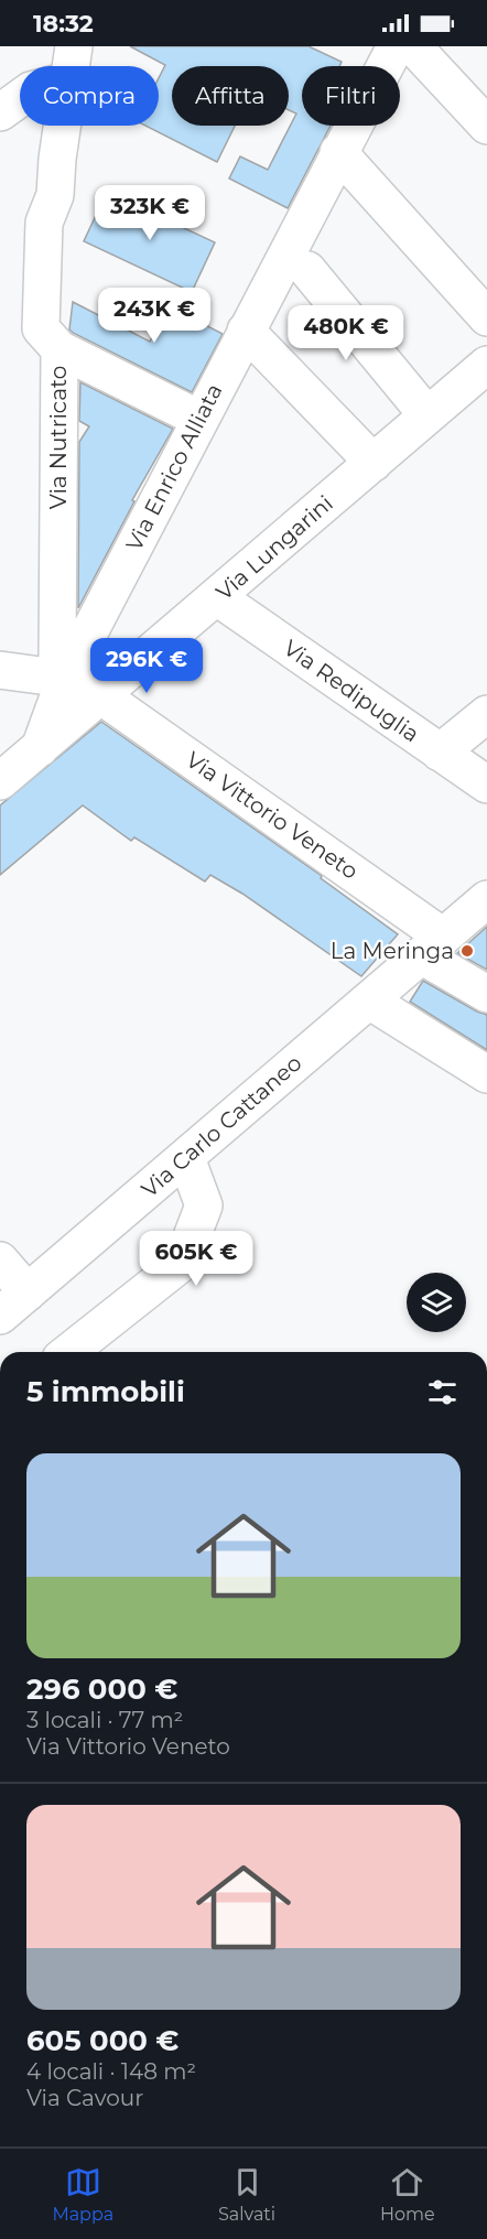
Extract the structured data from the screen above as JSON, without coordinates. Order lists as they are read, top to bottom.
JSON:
{
  "streets": {
    "street": [
      "Via Nutricato",
      "Via Enrico Alliata",
      "Via Lungarini",
      "Via Redipuglia",
      "Via Vittorio Veneto",
      "Via Carlo Cattaneo"
    ]
  },
  "crossings": [
    ["Via Nutricato", "Via Enrico Alliata"],
    ["Via Nutricato", "Via Vittorio Veneto"],
    ["Via Enrico Alliata", "Via Lungarini"],
    ["Via Enrico Alliata", "Via Vittorio Veneto"],
    ["Via Lungarini", "Via Redipuglia"],
    ["Via Lungarini", "Via Vittorio Veneto"],
    ["Via Vittorio Veneto", "Via Carlo Cattaneo"]
  ],
  "places": ["La Meringa"],
  "page": {
    "status": "18:32",
    "chip": ["Compra", "Affitta", "Filtri"],
    "price": [
      "323K €",
      "243K €",
      "480K €",
      "296K €",
      "605K €"
    ],
    "heading": "5 immobili",
    "list": [
      {
        "name": "296 000 €",
        "note": "3 locali · 77 m² · Via Vittorio Veneto"
      },
      {
        "name": "605 000 €",
        "note": "4 locali · 148 m² · Via Cavour"
      }
    ],
    "tabs": ["Mappa", "Salvati", "Home"]
  }
}
